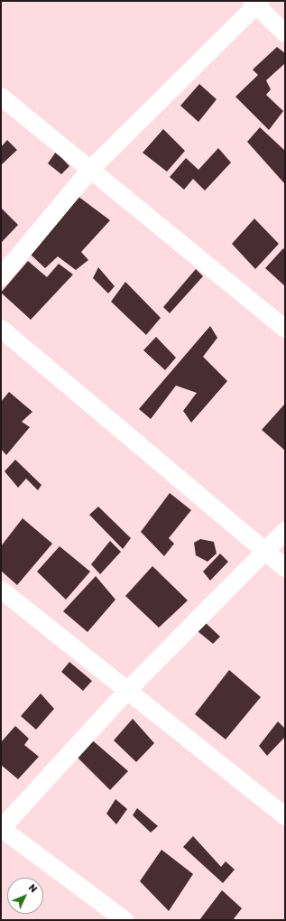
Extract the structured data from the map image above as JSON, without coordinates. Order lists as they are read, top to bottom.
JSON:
{
  "north": "top right"
}
